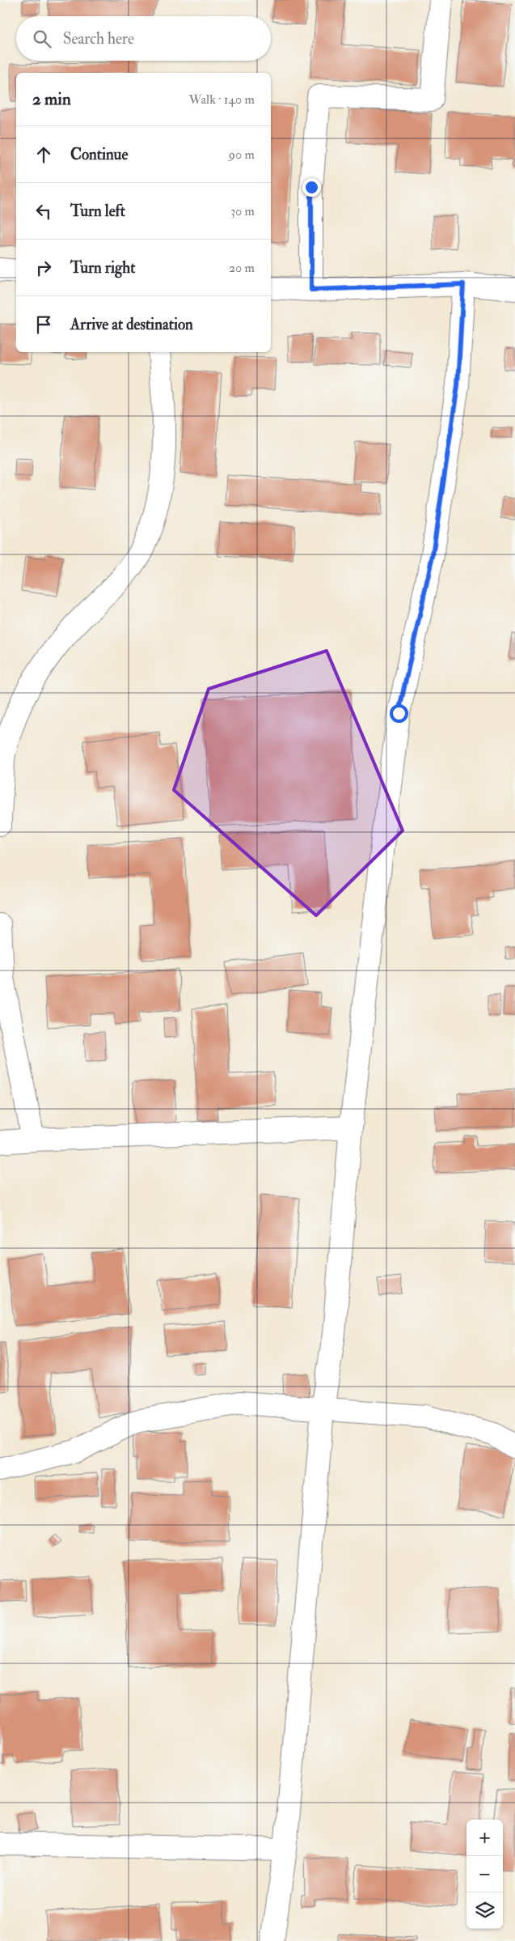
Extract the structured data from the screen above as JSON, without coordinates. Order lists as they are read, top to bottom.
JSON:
{
  "page": {
    "search": "Search here",
    "heading": ["2 min", "Walk · 140 m"],
    "list": [
      ["Continue", "90 m"],
      ["Turn left", "30 m"],
      ["Turn right", "20 m"],
      "Arrive at destination"
    ],
    "map_buttons": ["+", "−"]
  }
}
